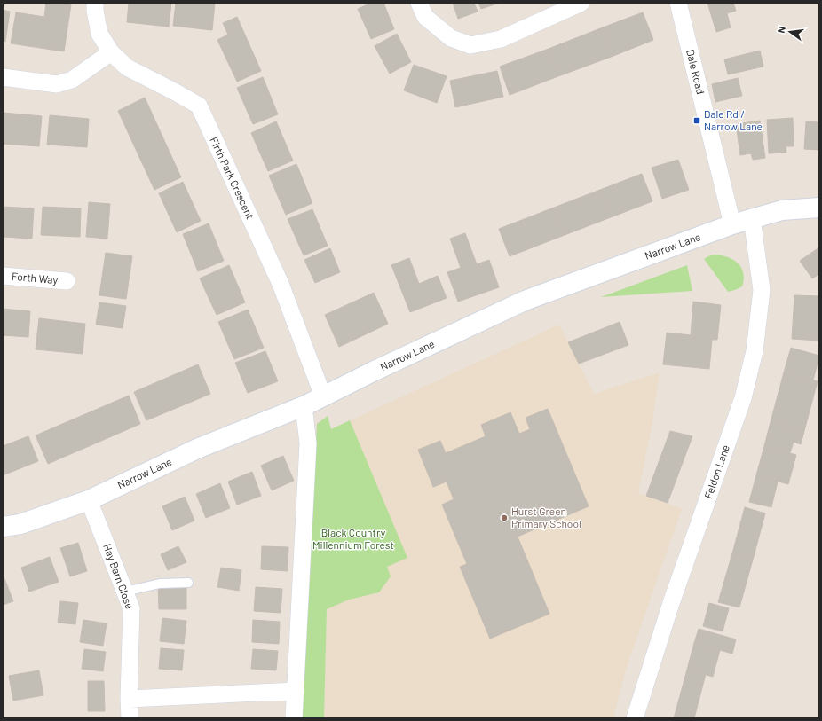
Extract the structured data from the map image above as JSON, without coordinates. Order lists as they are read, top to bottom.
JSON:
{
  "streets": {
    "main road": ["Narrow Lane"],
    "street": [
      "Dale Road",
      "Firth Park Crescent",
      "Forth Way",
      "Feldon Lane",
      "Hay Barn Close"
    ]
  },
  "crossings": [
    ["Dale Road", "Narrow Lane"],
    ["Firth Park Crescent", "Narrow Lane"],
    ["Narrow Lane", "Feldon Lane"],
    ["Narrow Lane", "Hay Barn Close"]
  ],
  "parks": ["Black Country Millennium Forest"],
  "places": {
    "transit": ["Dale Rd / Narrow Lane"],
    "other": ["Hurst Green Primary School"]
  },
  "north": "left"
}
